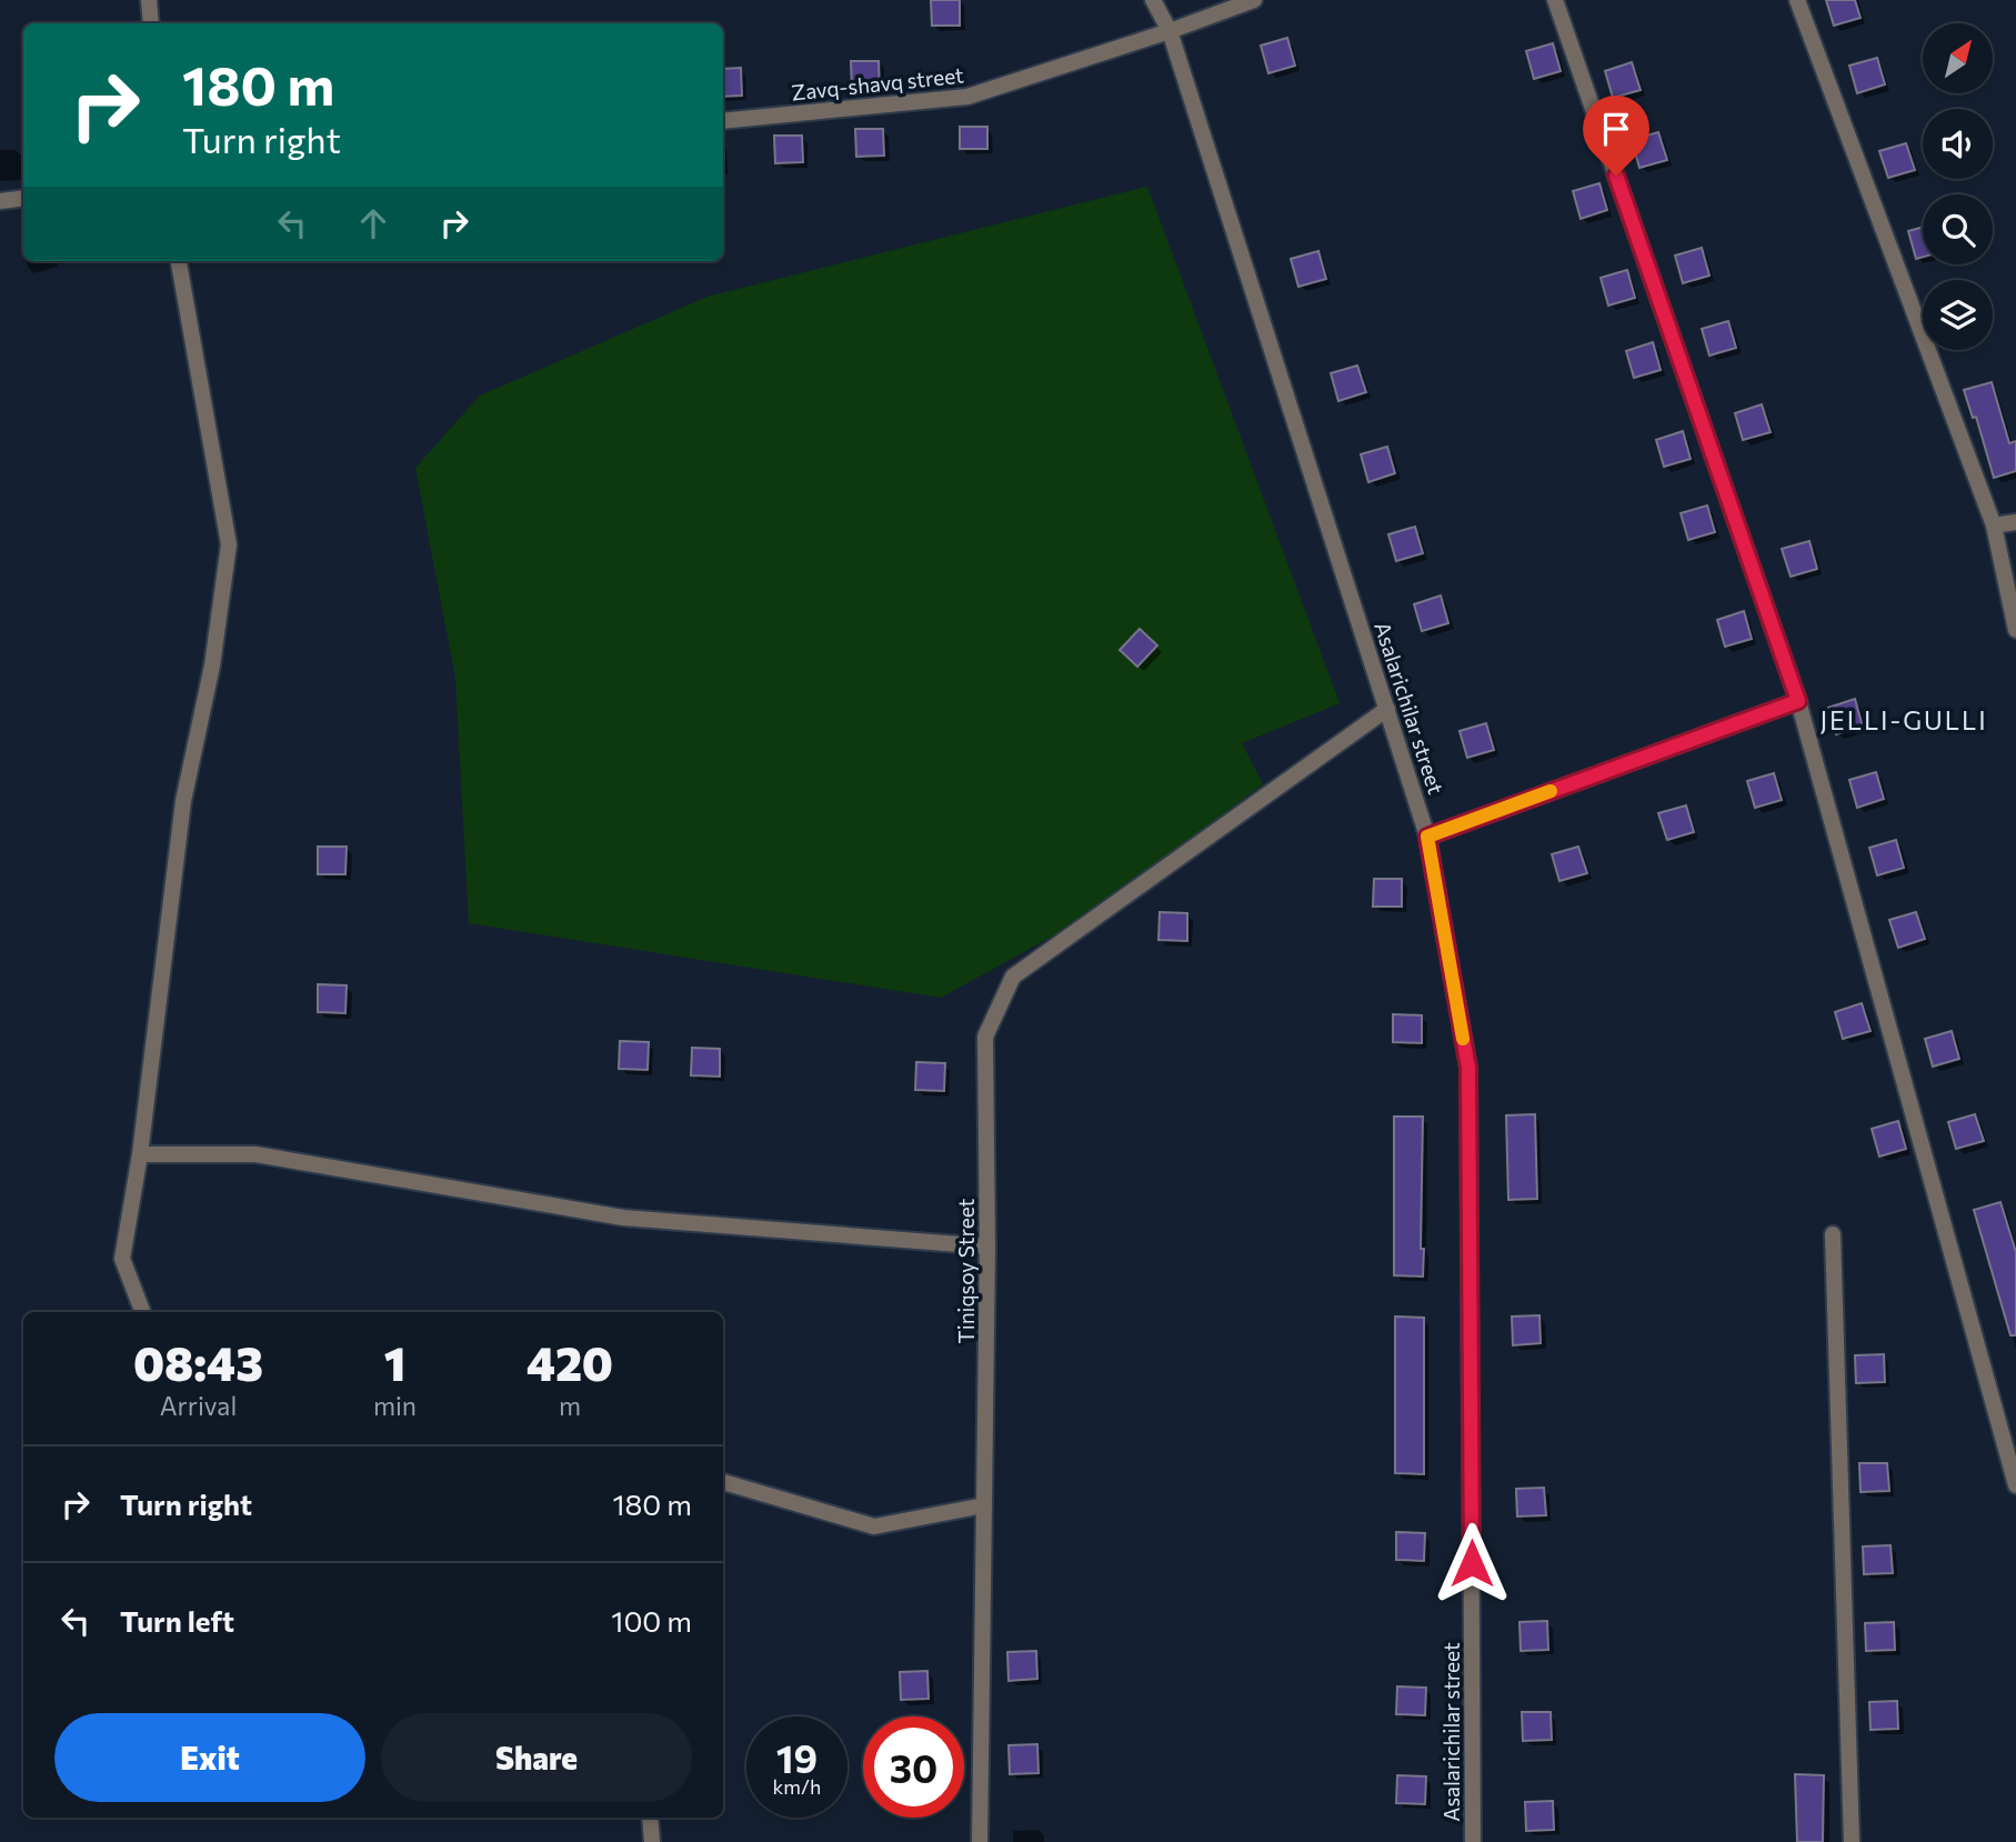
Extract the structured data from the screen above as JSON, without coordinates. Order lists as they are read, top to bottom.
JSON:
{
  "streets": {
    "street": ["Zavq-shavq street", "Asalarichilar street", "Tiniqsoy Street"]
  },
  "crossings": [
    ["Zavq-shavq street", "Asalarichilar street"],
    ["Asalarichilar street", "Tiniqsoy Street"]
  ],
  "districts": ["JELLI-GULLI"],
  "north": "top right",
  "page": {
    "turn": ["180 m", "Turn right"],
    "eta": [
      "08:43",
      "Arrival",
      "1",
      "min",
      "420",
      "m"
    ],
    "list": [
      {
        "name": "Turn right",
        "value": "180 m"
      },
      {
        "name": "Turn left",
        "value": "100 m"
      }
    ],
    "buttons": ["Exit", "Share"],
    "speed": "19 km/h",
    "limit": "30"
  }
}
